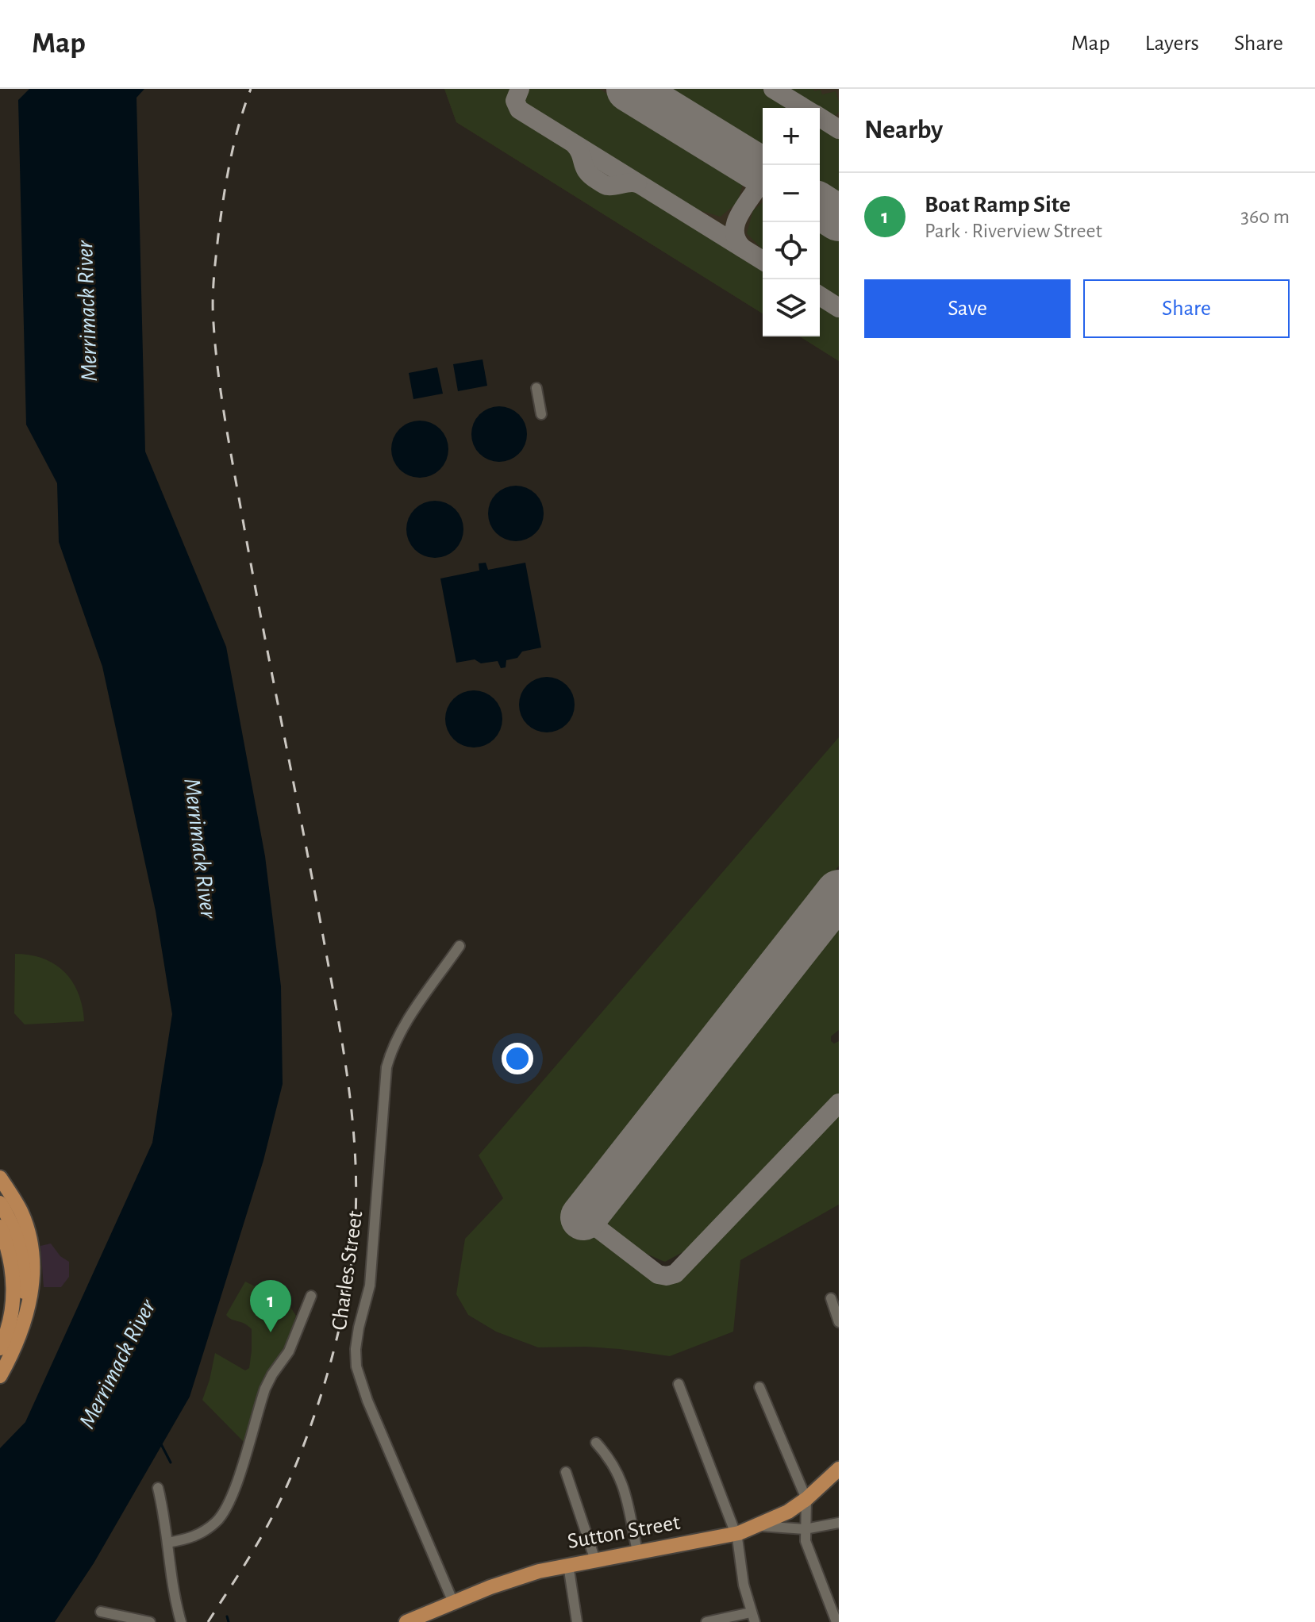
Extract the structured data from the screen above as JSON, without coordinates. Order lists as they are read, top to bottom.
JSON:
{
  "streets": {
    "highway": ["Sutton Street"],
    "street": ["Charles Street"]
  },
  "crossings": [
    ["Charles Street", "Sutton Street"]
  ],
  "water": ["Merrimack River"],
  "page": {
    "header": "Map",
    "nav": ["Map", "Layers", "Share"],
    "heading": "Nearby",
    "map_buttons": ["+", "−"],
    "list": [
      {
        "mark": "1",
        "name": "Boat Ramp Site",
        "note": "Park · Riverview Street",
        "value": "360 m"
      }
    ],
    "buttons": ["Save", "Share"],
    "pins": "1"
  }
}
